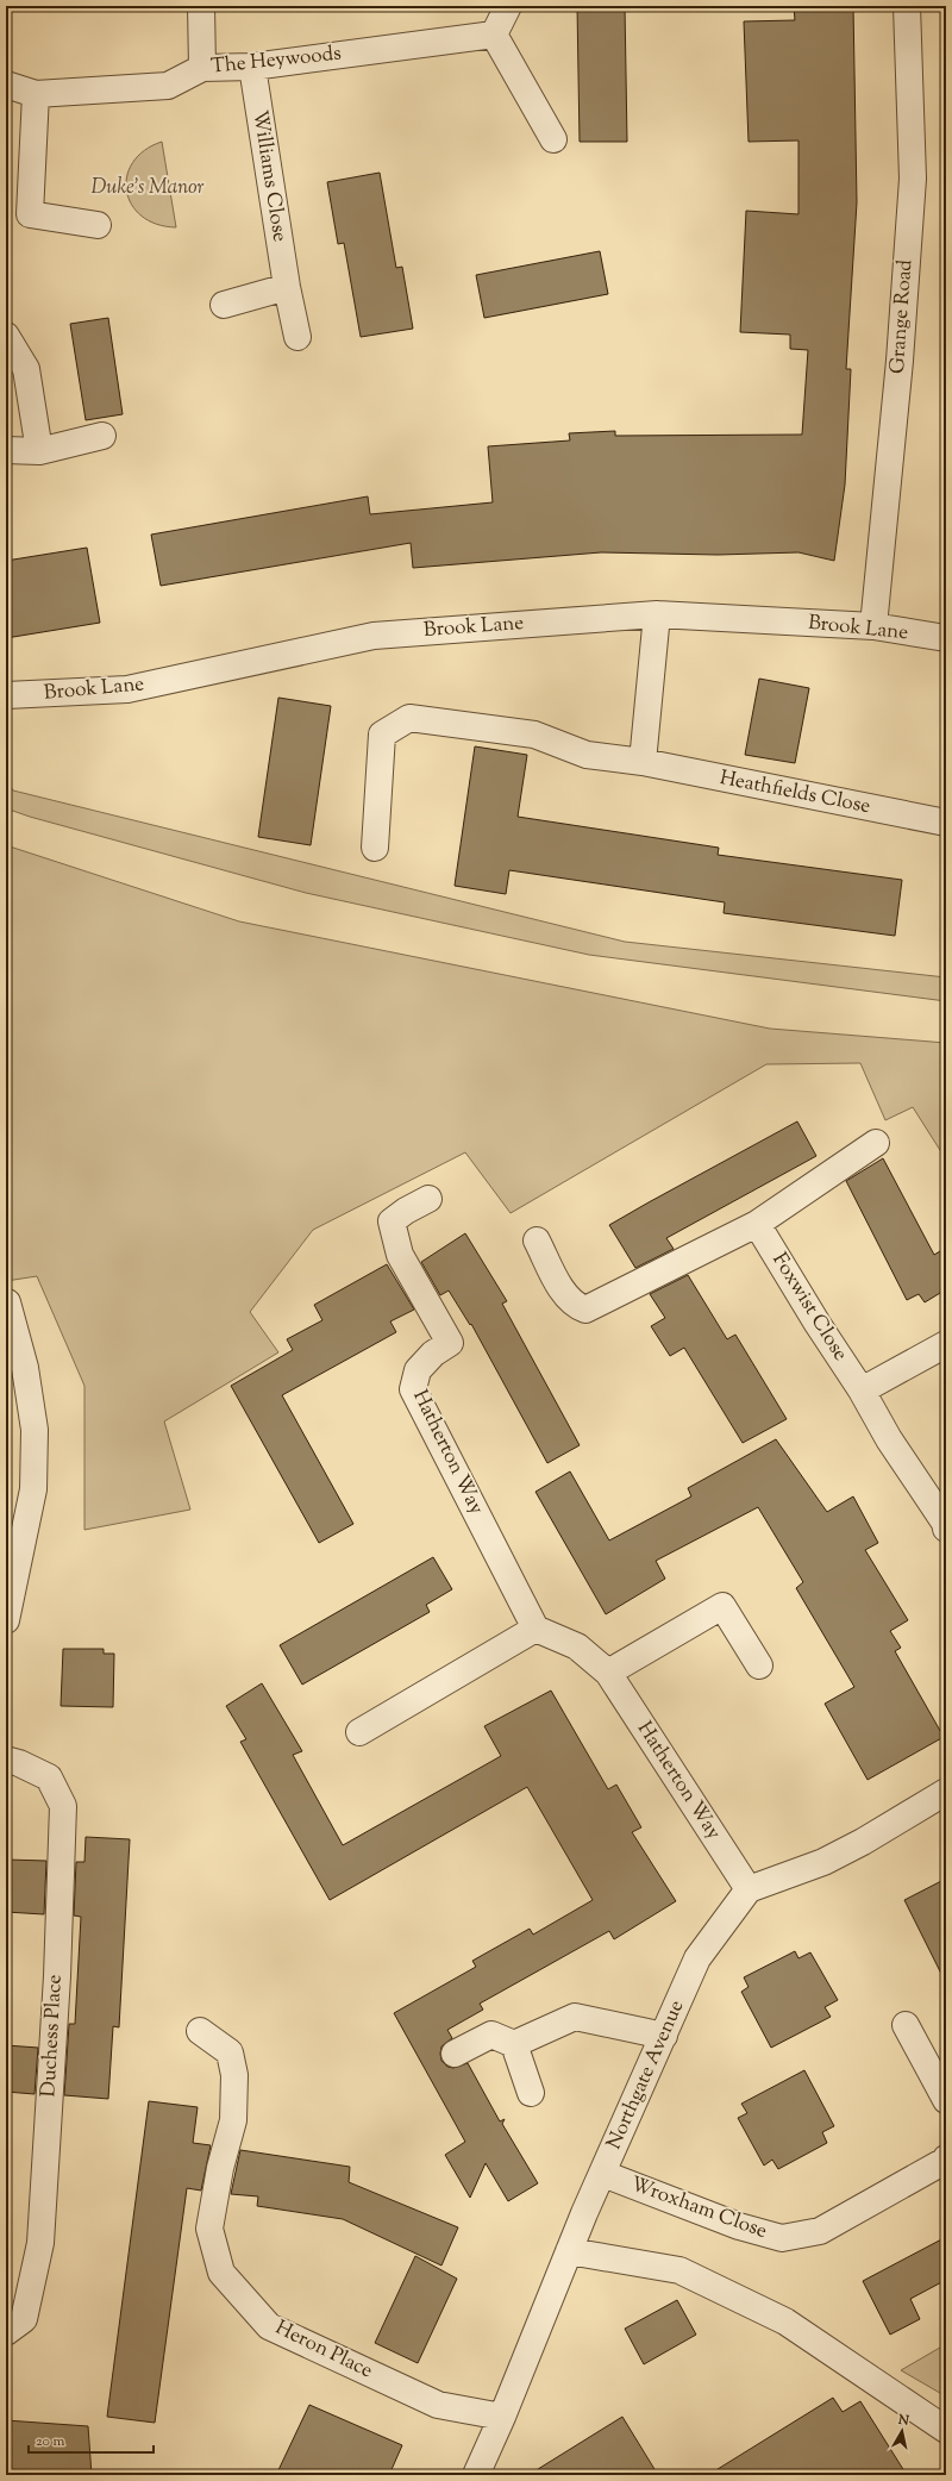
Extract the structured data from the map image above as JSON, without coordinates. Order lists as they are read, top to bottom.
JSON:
{
  "streets": {
    "street": [
      "The Heywoods",
      "Williams Close",
      "Grange Road",
      "Brook Lane",
      "Heathfields Close",
      "Foxwist Close",
      "Hatherton Way",
      "Duchess Place",
      "Northgate Avenue",
      "Wroxham Close",
      "Heron Place"
    ]
  },
  "crossings": [
    ["The Heywoods", "Williams Close"],
    ["Grange Road", "Brook Lane"],
    ["Hatherton Way", "Northgate Avenue"],
    ["Northgate Avenue", "Wroxham Close"],
    ["Northgate Avenue", "Heron Place"]
  ],
  "parks": ["Duke's Manor"],
  "scale_bar": "20 m",
  "north": "top"
}
